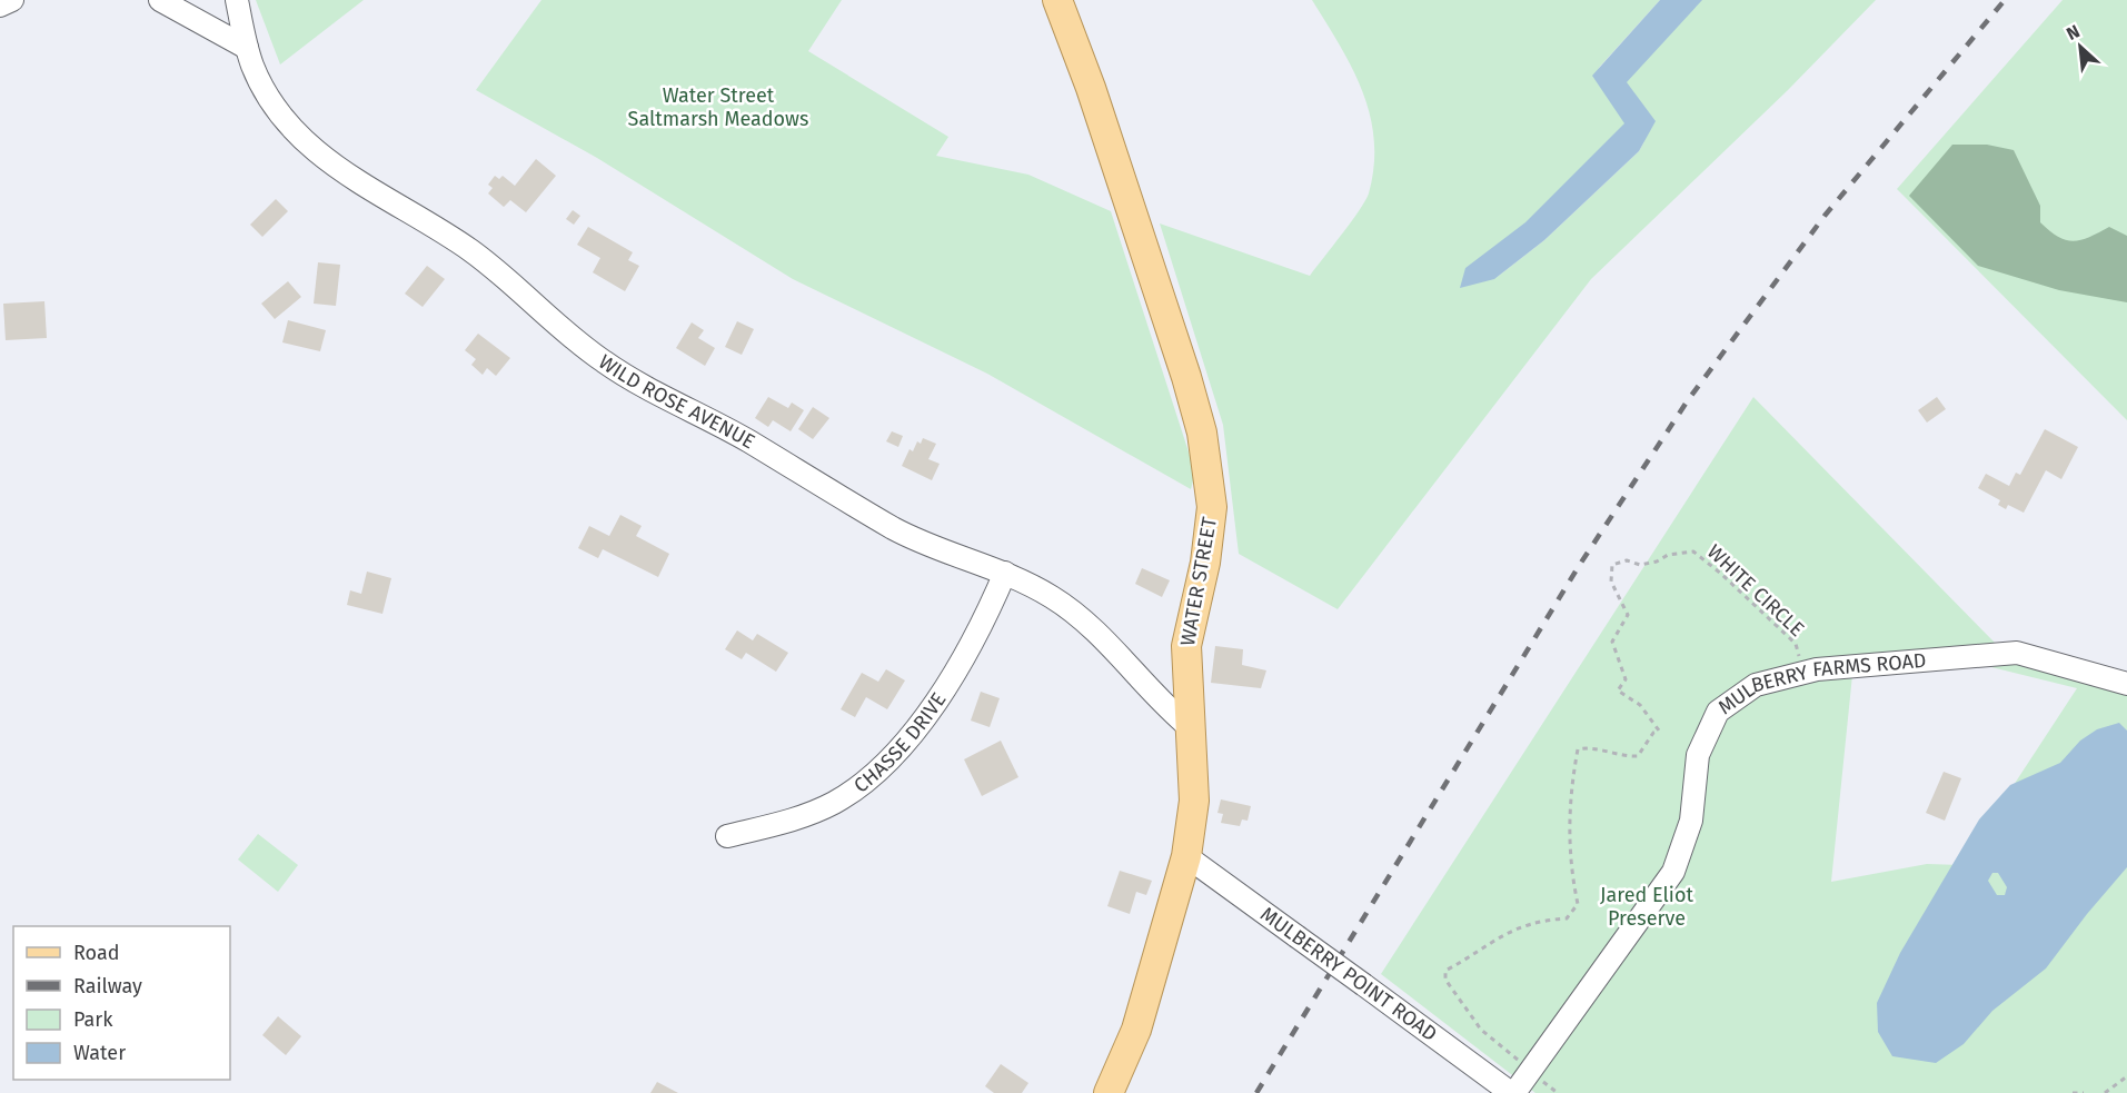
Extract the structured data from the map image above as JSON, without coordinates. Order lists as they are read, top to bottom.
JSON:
{
  "streets": {
    "main road": ["WATER STREET"],
    "street": [
      "WILD ROSE AVENUE",
      "MULBERRY FARMS ROAD",
      "CHASSE DRIVE",
      "MULBERRY POINT ROAD"
    ],
    "path": ["WHITE CIRCLE"]
  },
  "crossings": [
    ["WILD ROSE AVENUE", "WATER STREET"],
    ["WILD ROSE AVENUE", "CHASSE DRIVE"],
    ["WATER STREET", "MULBERRY POINT ROAD"],
    ["WHITE CIRCLE", "MULBERRY FARMS ROAD"],
    ["MULBERRY FARMS ROAD", "MULBERRY POINT ROAD"]
  ],
  "parks": ["Water Street Saltmarsh Meadows", "Jared Eliot Preserve"],
  "legend": [
    "Road",
    "Railway",
    "Park",
    "Water"
  ],
  "north": "top left"
}
